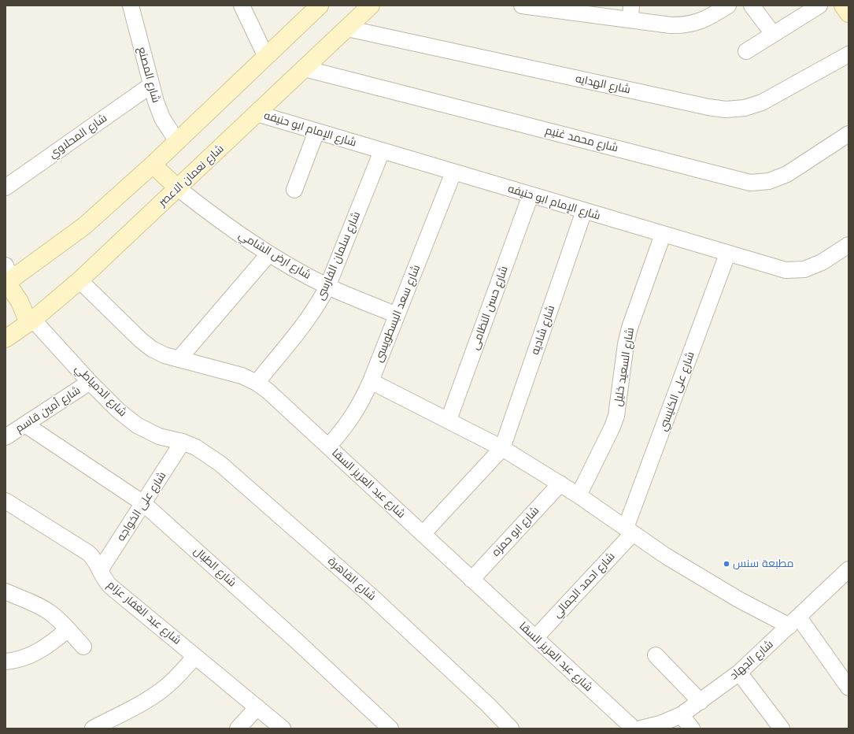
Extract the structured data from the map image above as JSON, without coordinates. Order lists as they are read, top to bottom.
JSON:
{
  "streets": {
    "main road": ["شارع نعمان الاعصر"],
    "street": [
      "شارع المصنع",
      "شارع الهدايه",
      "شارع الإمام ابو حنيفه",
      "شارع المحلاوي",
      "شارع محمد غنيم",
      "شارع ارض الشامي",
      "شارع سلمان الفارسى",
      "شارع حسن النظامى",
      "شارع سعد البسطويسى",
      "شارع شاديه",
      "شارع السعيد خليل",
      "شارع الدمياطي",
      "شارع على الكنيسي",
      "شارع أمين قاسم",
      "شارع عبد العزيز السقا",
      "شارع على الخواجه",
      "شارع ابو حمزه",
      "شارع الطبال",
      "شارع القاهرة",
      "شارع احمد الجمالي",
      "شارع عبد الغفار عزام",
      "شارع الجهاد"
    ]
  },
  "crossings": [
    ["شارع المصنع", "شارع المحلاوي"],
    ["شارع الهدايه", "شارع نعمان الاعصر"],
    ["شارع الإمام ابو حنيفه", "شارع نعمان الاعصر"],
    ["شارع الإمام ابو حنيفه", "شارع سلمان الفارسى"],
    ["شارع الإمام ابو حنيفه", "شارع حسن النظامى"],
    ["شارع الإمام ابو حنيفه", "شارع سعد البسطويسى"],
    ["شارع الإمام ابو حنيفه", "شارع شاديه"],
    ["شارع الإمام ابو حنيفه", "شارع السعيد خليل"],
    ["شارع الإمام ابو حنيفه", "شارع على الكنيسي"],
    ["شارع محمد غنيم", "شارع نعمان الاعصر"],
    ["شارع نعمان الاعصر", "شارع ارض الشامي"],
    ["شارع نعمان الاعصر", "شارع الدمياطي"],
    ["شارع نعمان الاعصر", "شارع عبد العزيز السقا"],
    ["شارع ارض الشامي", "شارع سلمان الفارسى"],
    ["شارع ارض الشامي", "شارع سعد البسطويسى"],
    ["شارع سلمان الفارسى", "شارع عبد العزيز السقا"],
    ["شارع سعد البسطويسى", "شارع عبد العزيز السقا"],
    ["شارع الدمياطي", "شارع أمين قاسم"],
    ["شارع الدمياطي", "شارع على الخواجه"],
    ["شارع الدمياطي", "شارع القاهرة"],
    ["شارع على الكنيسي", "شارع احمد الجمالي"],
    ["شارع أمين قاسم", "شارع الطبال"],
    ["شارع عبد العزيز السقا", "شارع ابو حمزه"],
    ["شارع عبد العزيز السقا", "شارع احمد الجمالي"],
    ["شارع على الخواجه", "شارع الطبال"],
    ["شارع على الخواجه", "شارع القاهرة"],
    ["شارع على الخواجه", "شارع عبد الغفار عزام"]
  ],
  "places": ["مطبعة سنس"]
}
